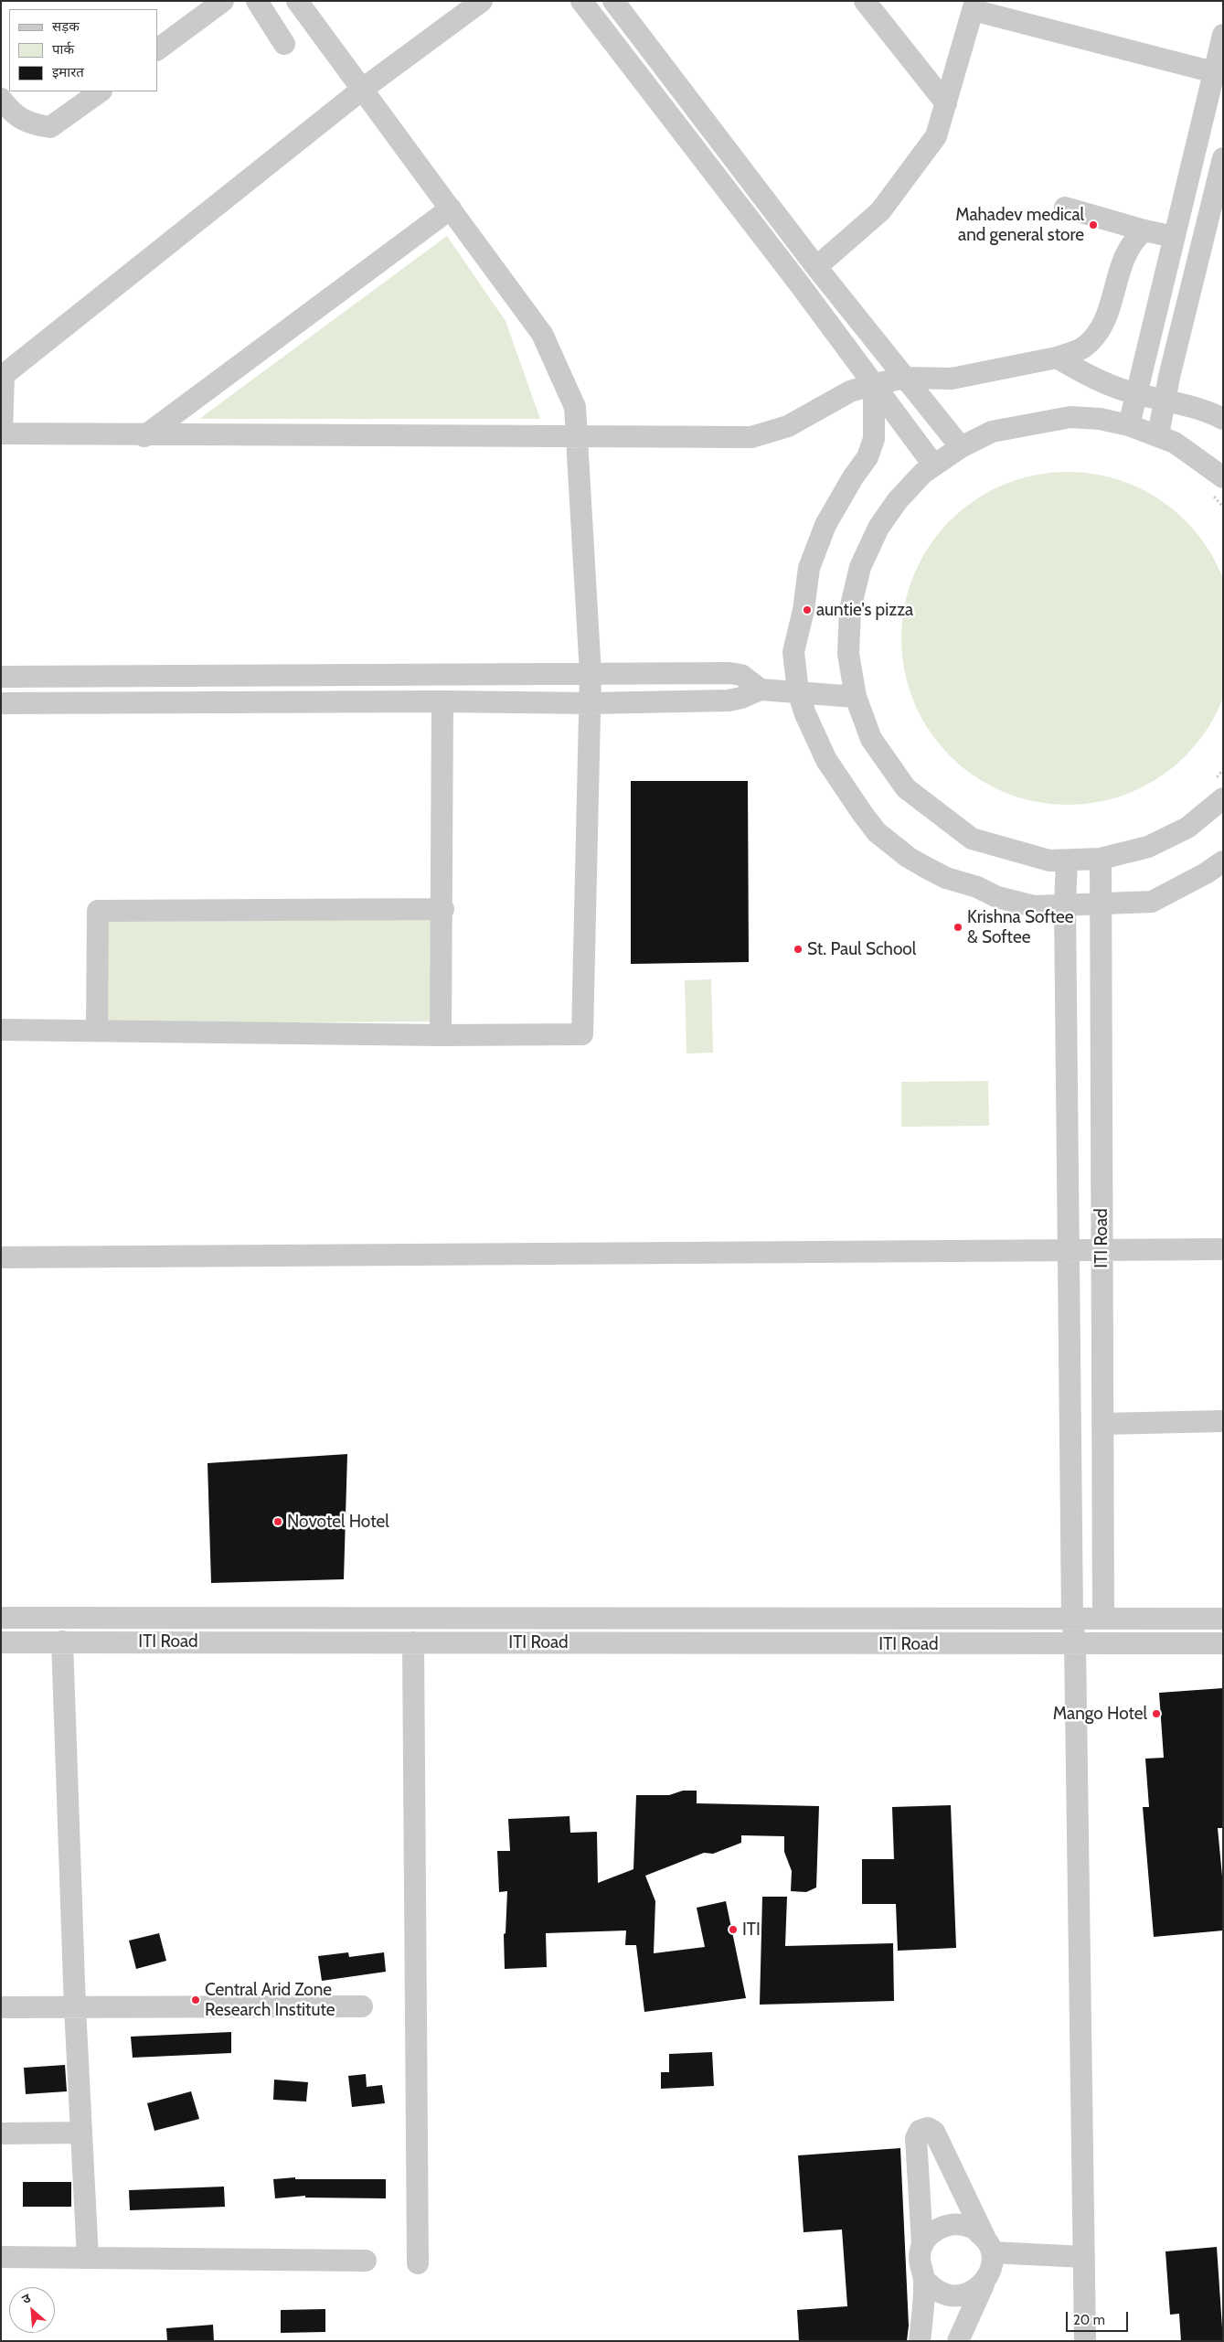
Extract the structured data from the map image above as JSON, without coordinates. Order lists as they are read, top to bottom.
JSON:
{
  "streets": {
    "street": ["ITI Road"]
  },
  "places": [
    "Mahadev medical and general store",
    "auntie's pizza",
    "Krishna Softee & Softee",
    "St. Paul School",
    "Novotel Hotel",
    "Mango Hotel",
    "ITI",
    "Central Arid Zone Research Institute"
  ],
  "legend": ["सड़क", "पार्क", "इमारत"],
  "scale_bar": "20 m",
  "north": "top left"
}
